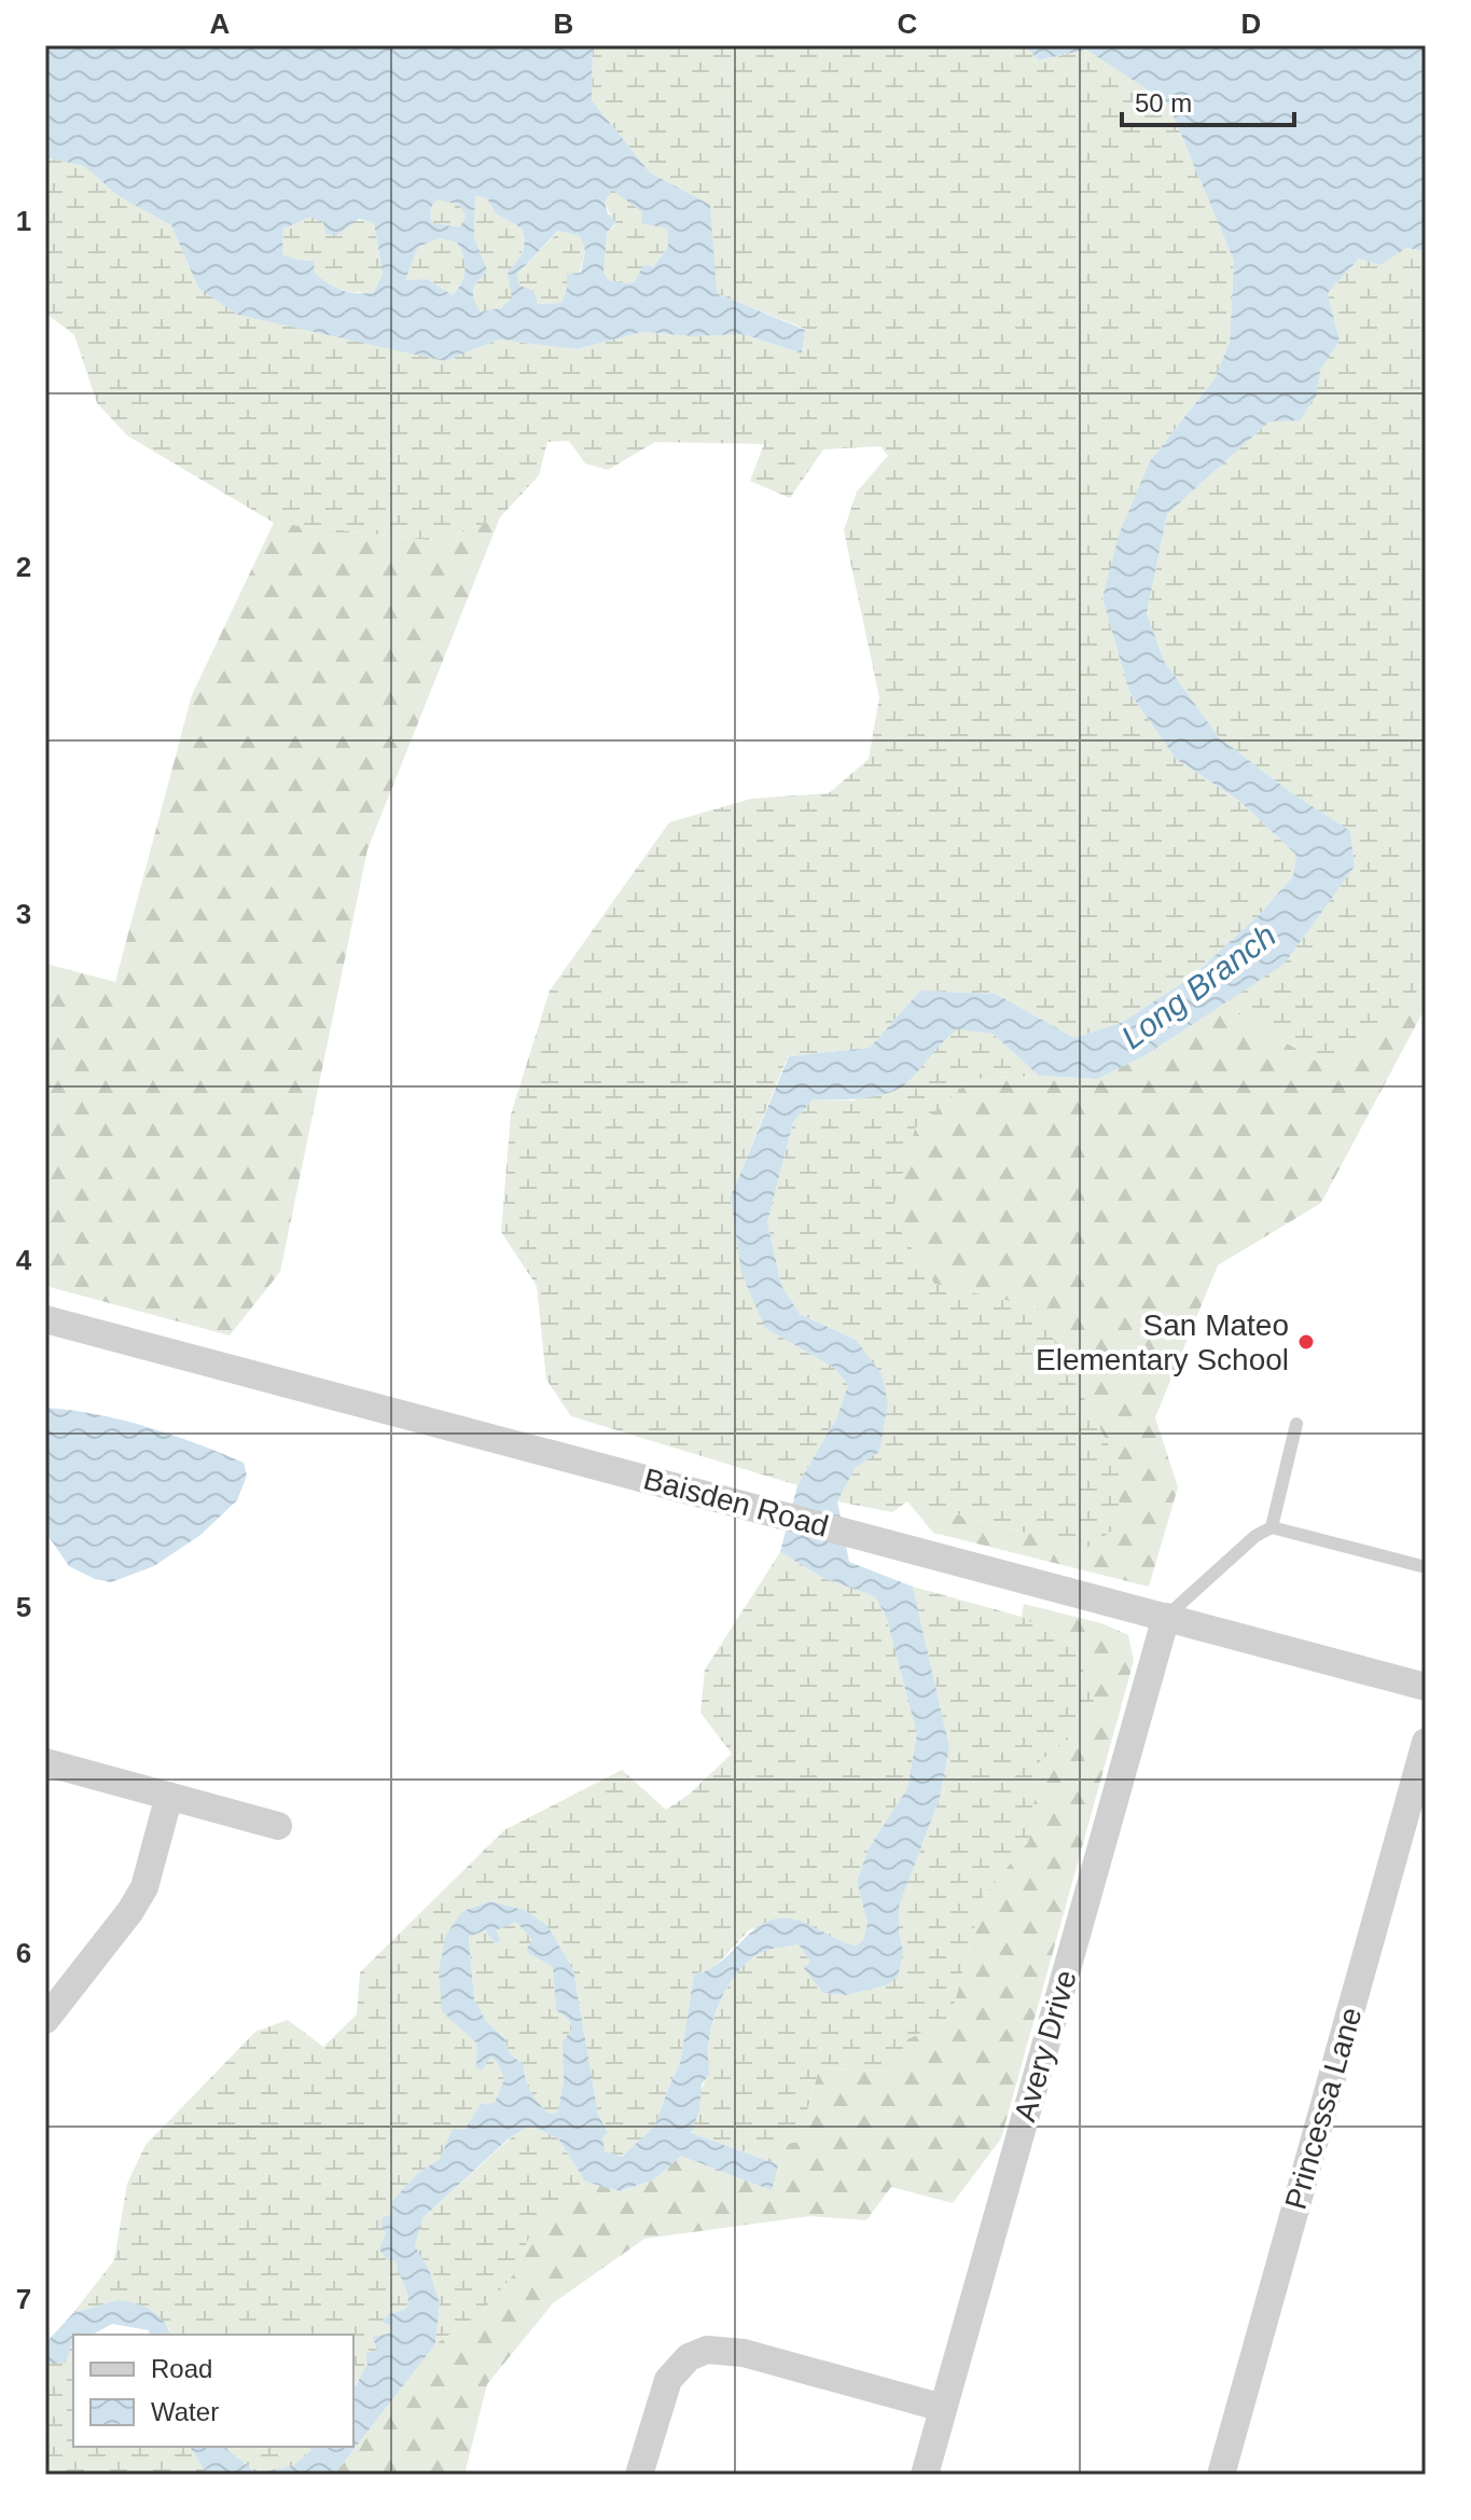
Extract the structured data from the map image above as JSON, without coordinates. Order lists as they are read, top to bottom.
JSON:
{
  "streets": {
    "street": ["Baisden Road", "Avery Drive", "Princessa Lane"]
  },
  "crossings": [
    ["Baisden Road", "Avery Drive"]
  ],
  "water": ["Long Branch"],
  "places": ["San Mateo Elementary School"],
  "legend": ["Road", "Water"],
  "scale_bar": "50 m",
  "grid": {
    "columns": [
      "A",
      "B",
      "C",
      "D"
    ],
    "rows": [
      "1",
      "2",
      "3",
      "4",
      "5",
      "6",
      "7"
    ]
  }
}
